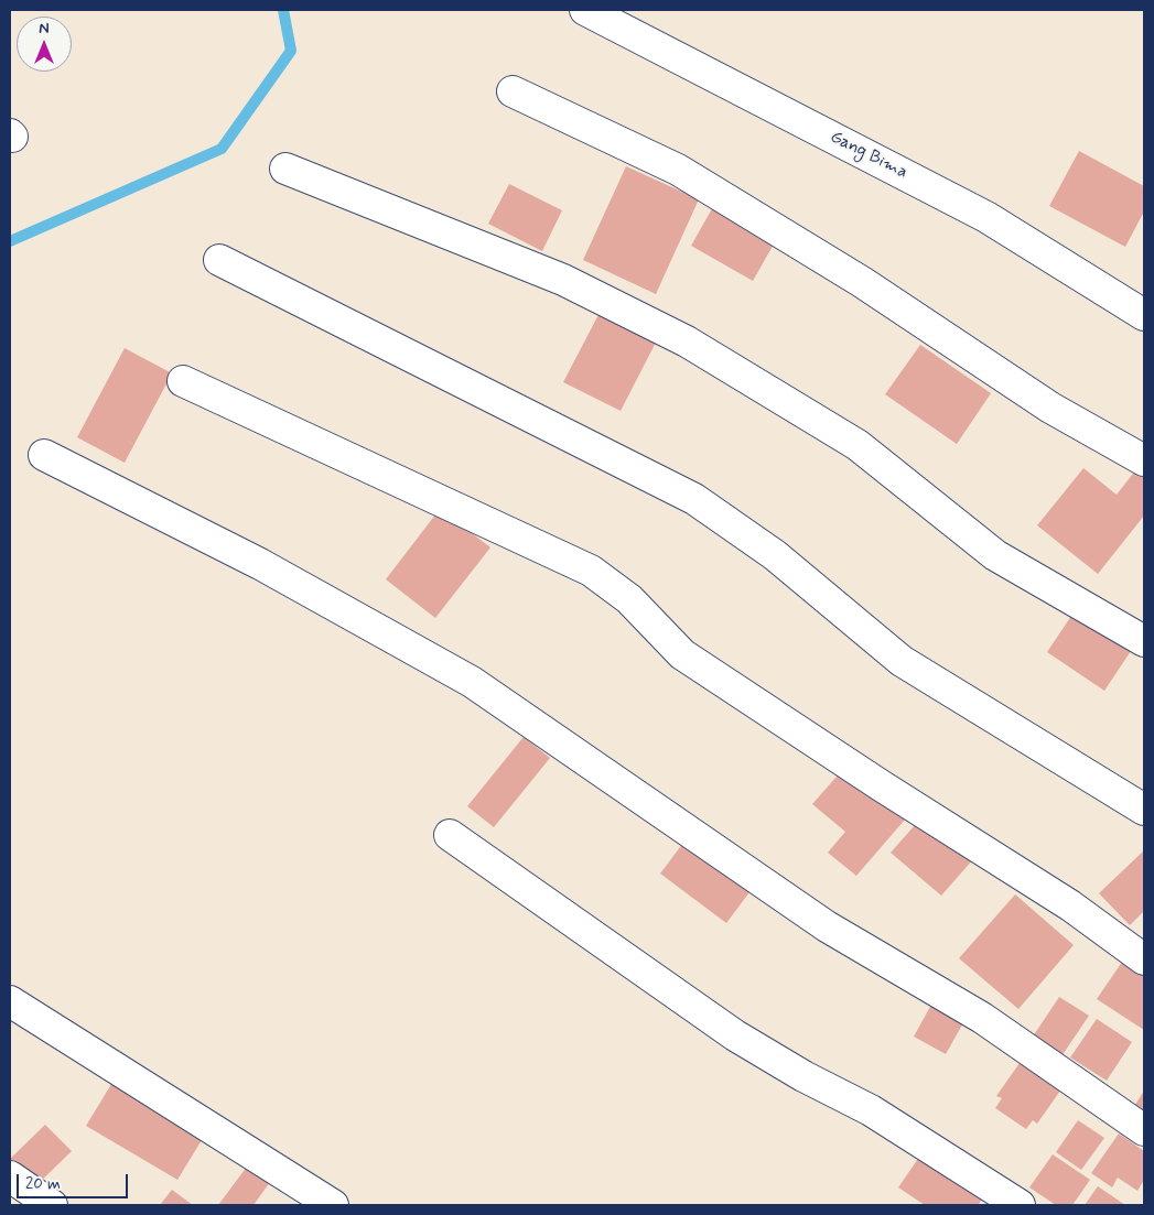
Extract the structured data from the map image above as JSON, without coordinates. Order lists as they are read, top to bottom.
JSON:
{
  "streets": {
    "street": ["Gang Bima"]
  },
  "scale_bar": "20 m",
  "north": "top"
}
